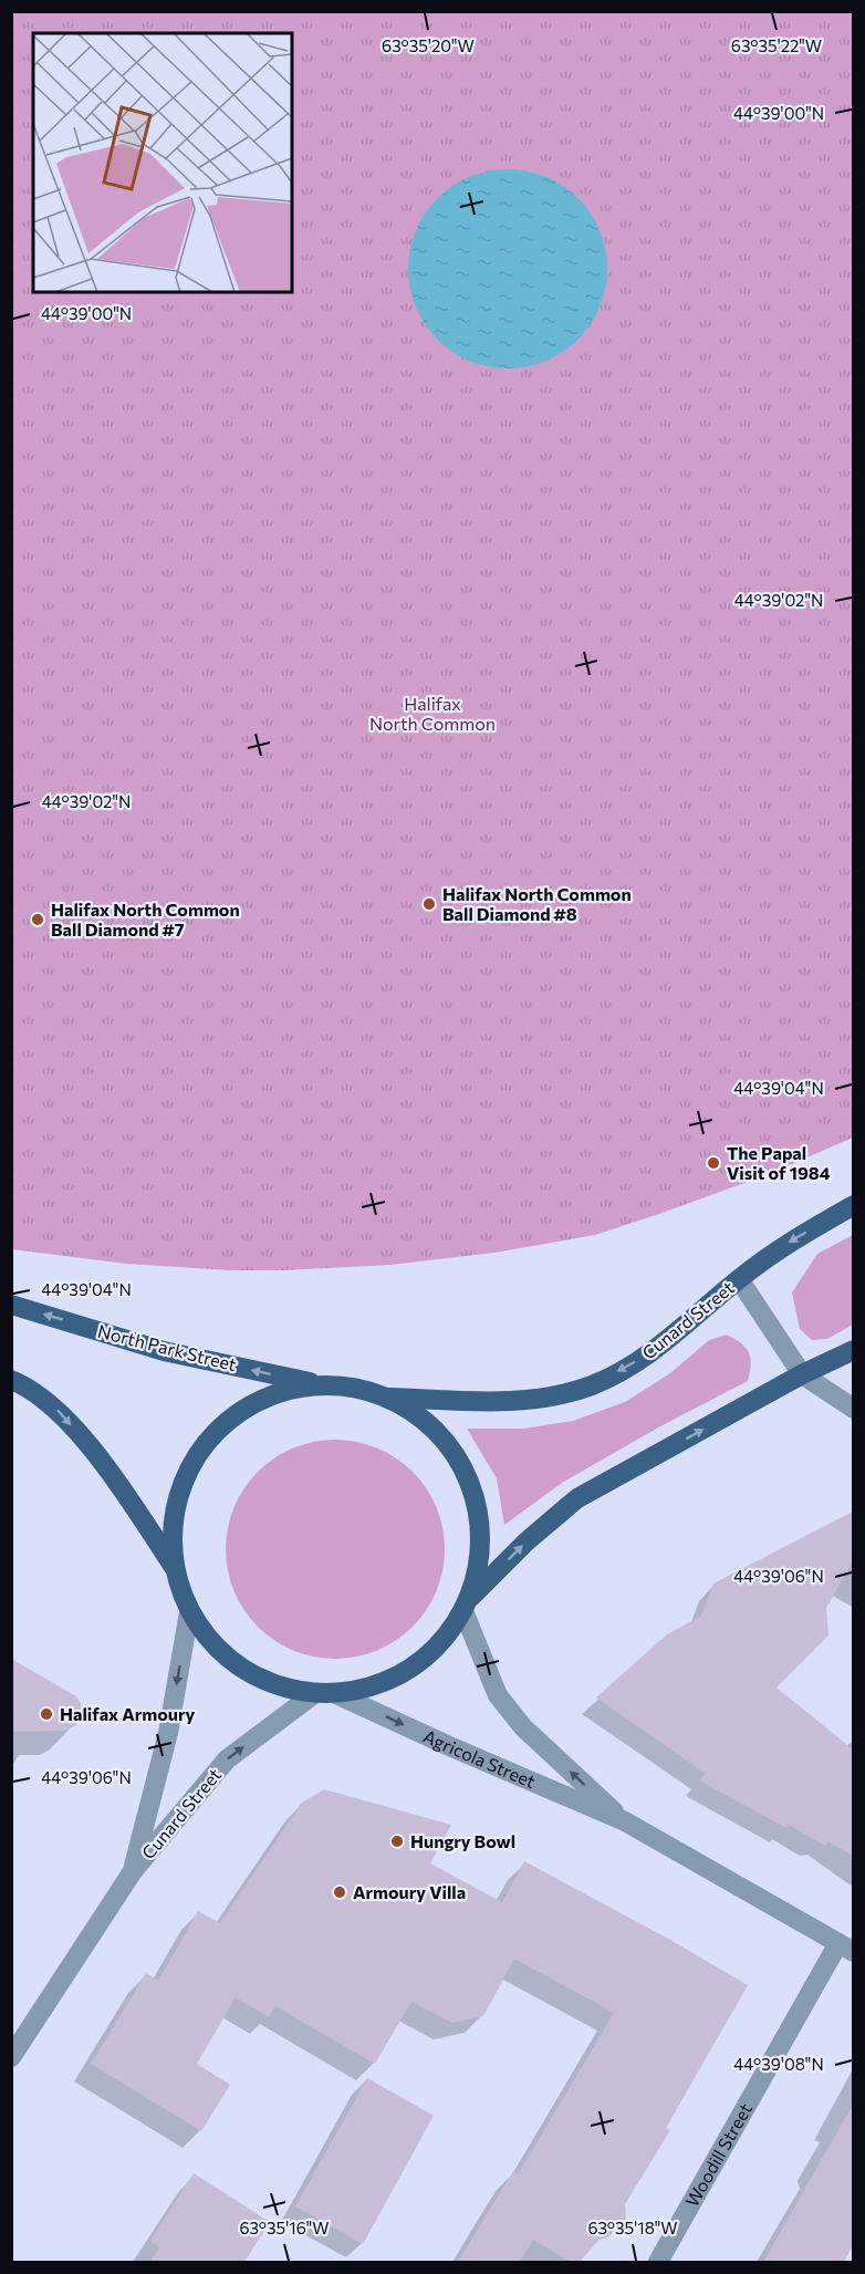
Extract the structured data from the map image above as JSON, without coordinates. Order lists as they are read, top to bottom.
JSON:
{
  "streets": {
    "main road": ["Cunard Street", "North Park Street"],
    "street": ["Agricola Street", "Woodill Street"]
  },
  "crossings": [
    ["Cunard Street", "Agricola Street"],
    ["Agricola Street", "Woodill Street"]
  ],
  "one_way": ["North Park Street"],
  "parks": ["Halifax North Common"],
  "places": [
    "Halifax North Common Ball Diamond #8",
    "Halifax North Common Ball Diamond #7",
    "The Papal Visit of 1984",
    "Halifax Armoury",
    "Hungry Bowl",
    "Armoury Villa"
  ],
  "coordinates": [
    "63°35'22\"W",
    "63°35'20\"W",
    "44°39'00\"N",
    "44°39'02\"N",
    "44°39'04\"N",
    "44°39'06\"N",
    "44°39'08\"N",
    "63°35'16\"W",
    "63°35'18\"W"
  ]
}
